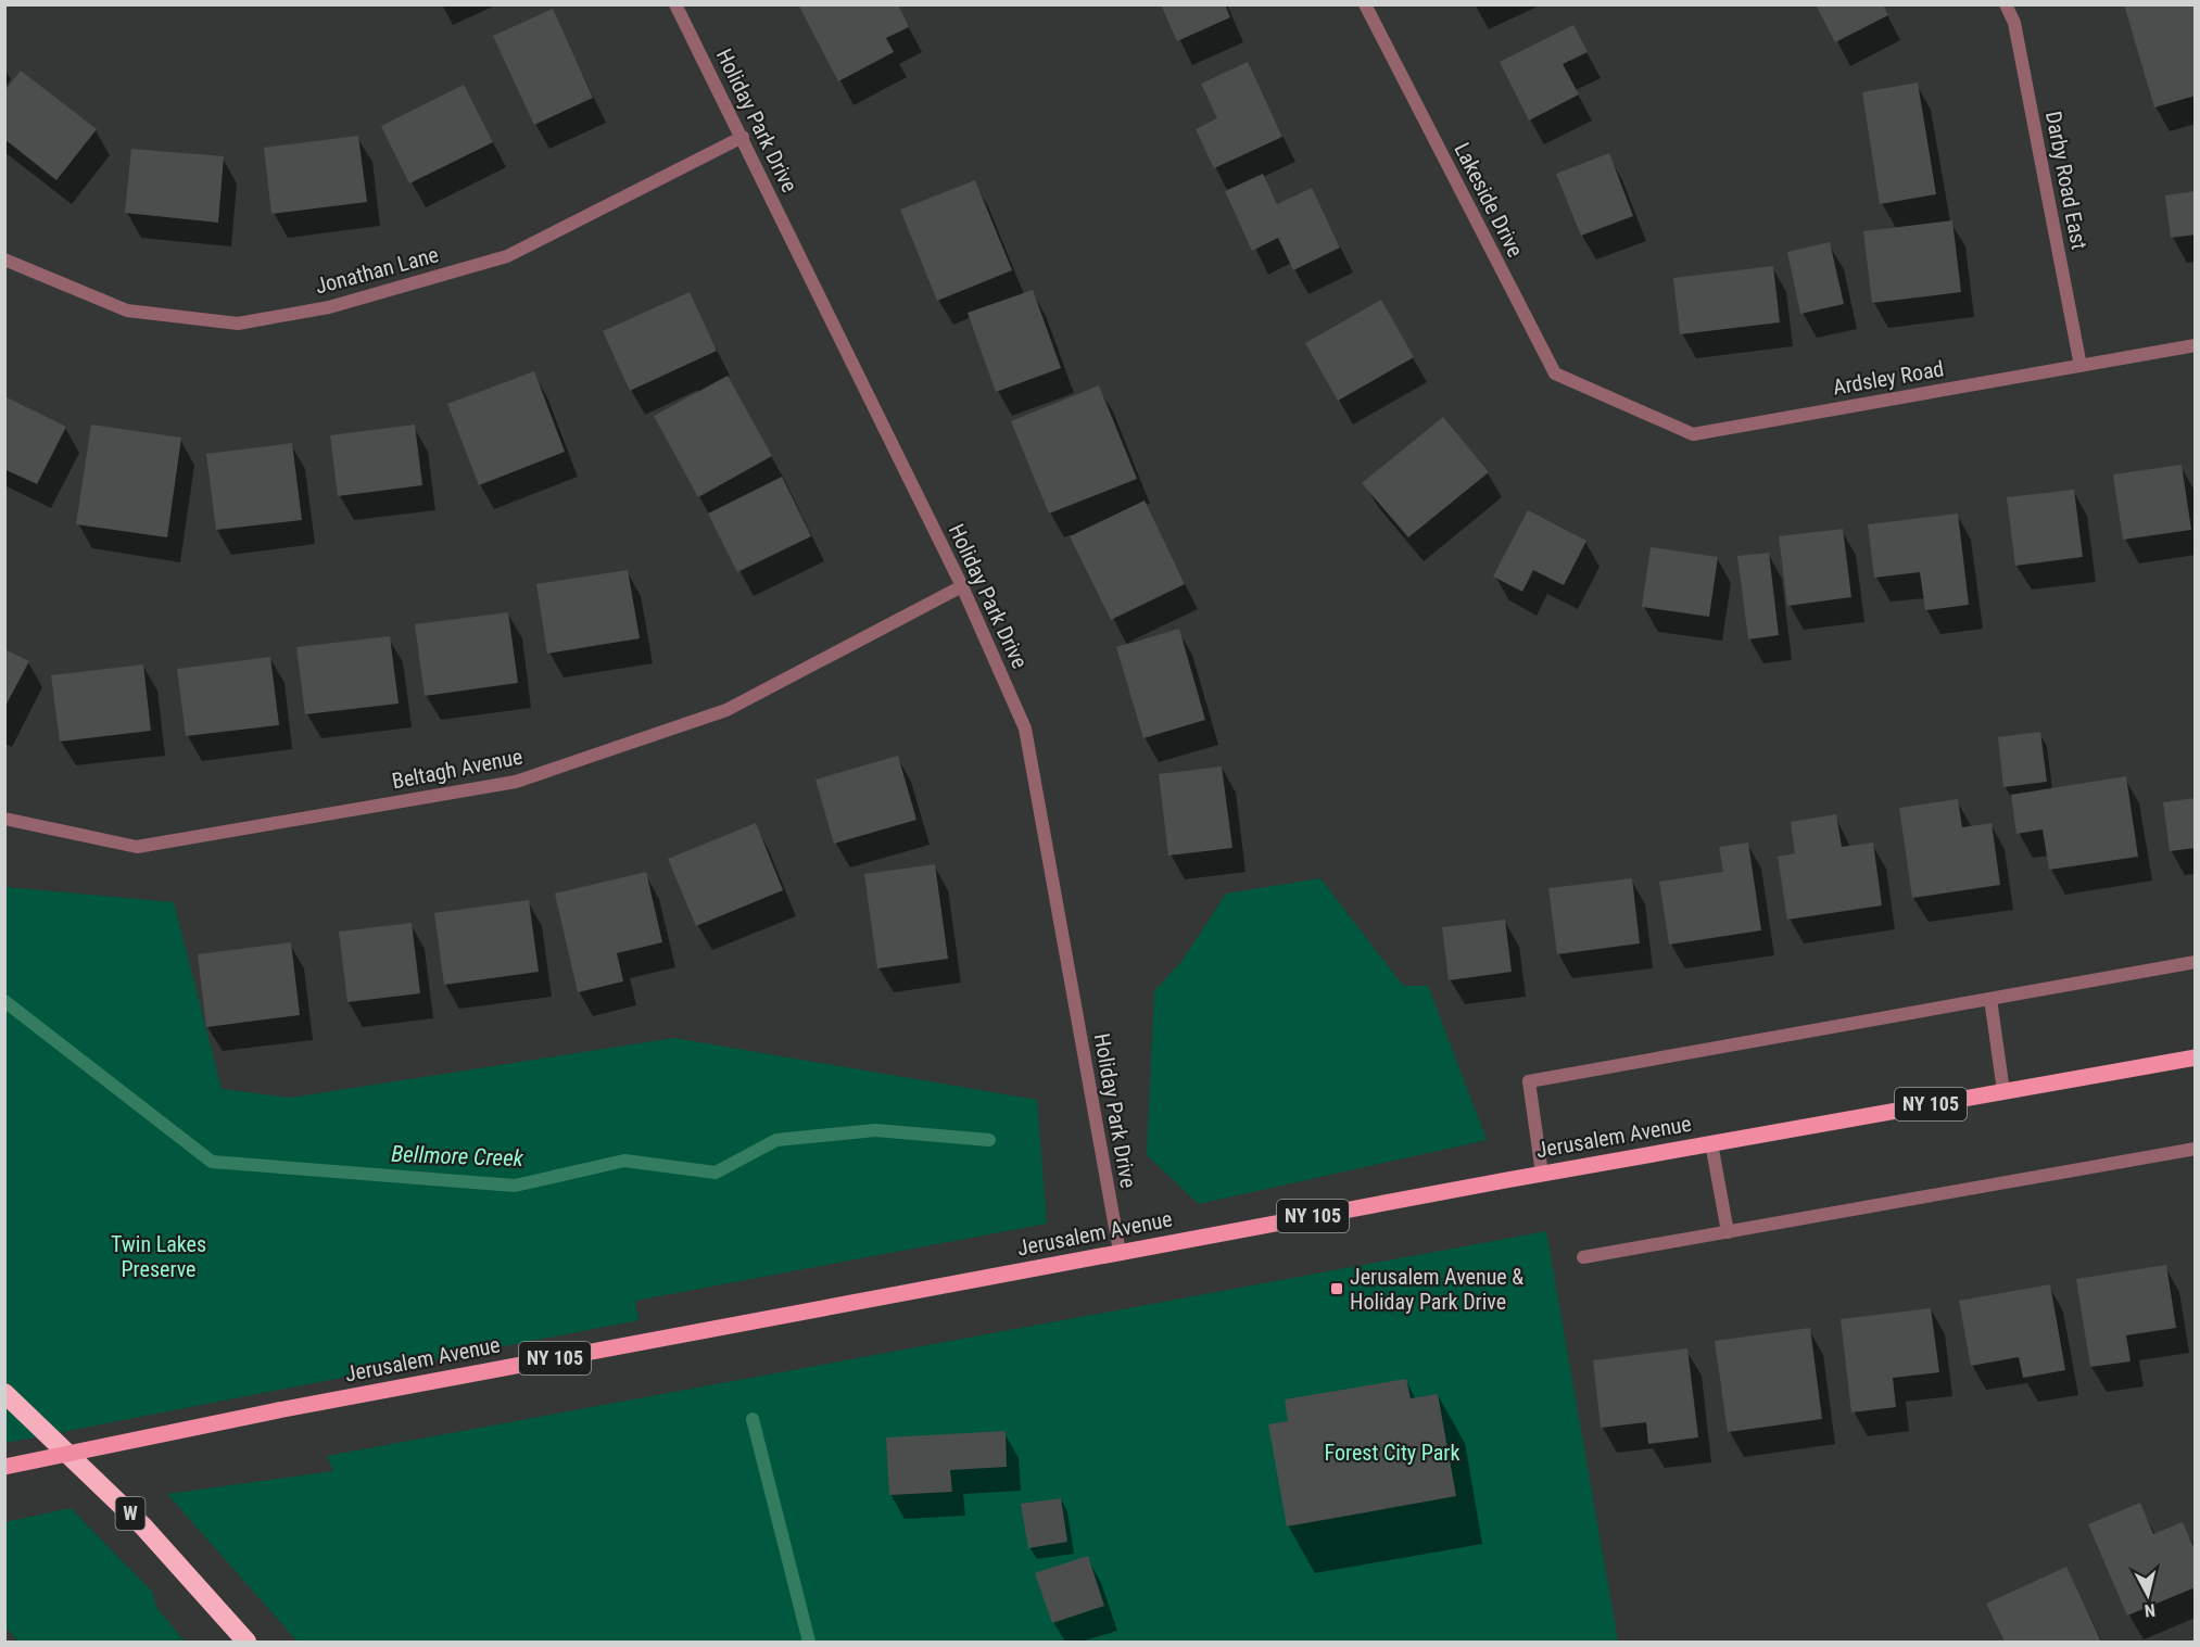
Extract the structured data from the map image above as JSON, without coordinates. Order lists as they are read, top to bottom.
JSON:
{
  "streets": {
    "highway": ["W"],
    "main road": ["NY 105", "Jerusalem Avenue"],
    "street": [
      "Holiday Park Drive",
      "Darby Road East",
      "Lakeside Drive",
      "Jonathan Lane",
      "Ardsley Road",
      "Beltagh Avenue"
    ]
  },
  "crossings": [
    ["Holiday Park Drive", "Jonathan Lane"],
    ["Holiday Park Drive", "Beltagh Avenue"],
    ["Holiday Park Drive", "Jerusalem Avenue"],
    ["Darby Road East", "Ardsley Road"],
    ["Lakeside Drive", "Ardsley Road"]
  ],
  "water": ["Bellmore Creek"],
  "parks": ["Twin Lakes Preserve", "Forest City Park"],
  "places": {
    "transit": ["Jerusalem Avenue & Holiday Park Drive"]
  },
  "north": "bottom"
}
